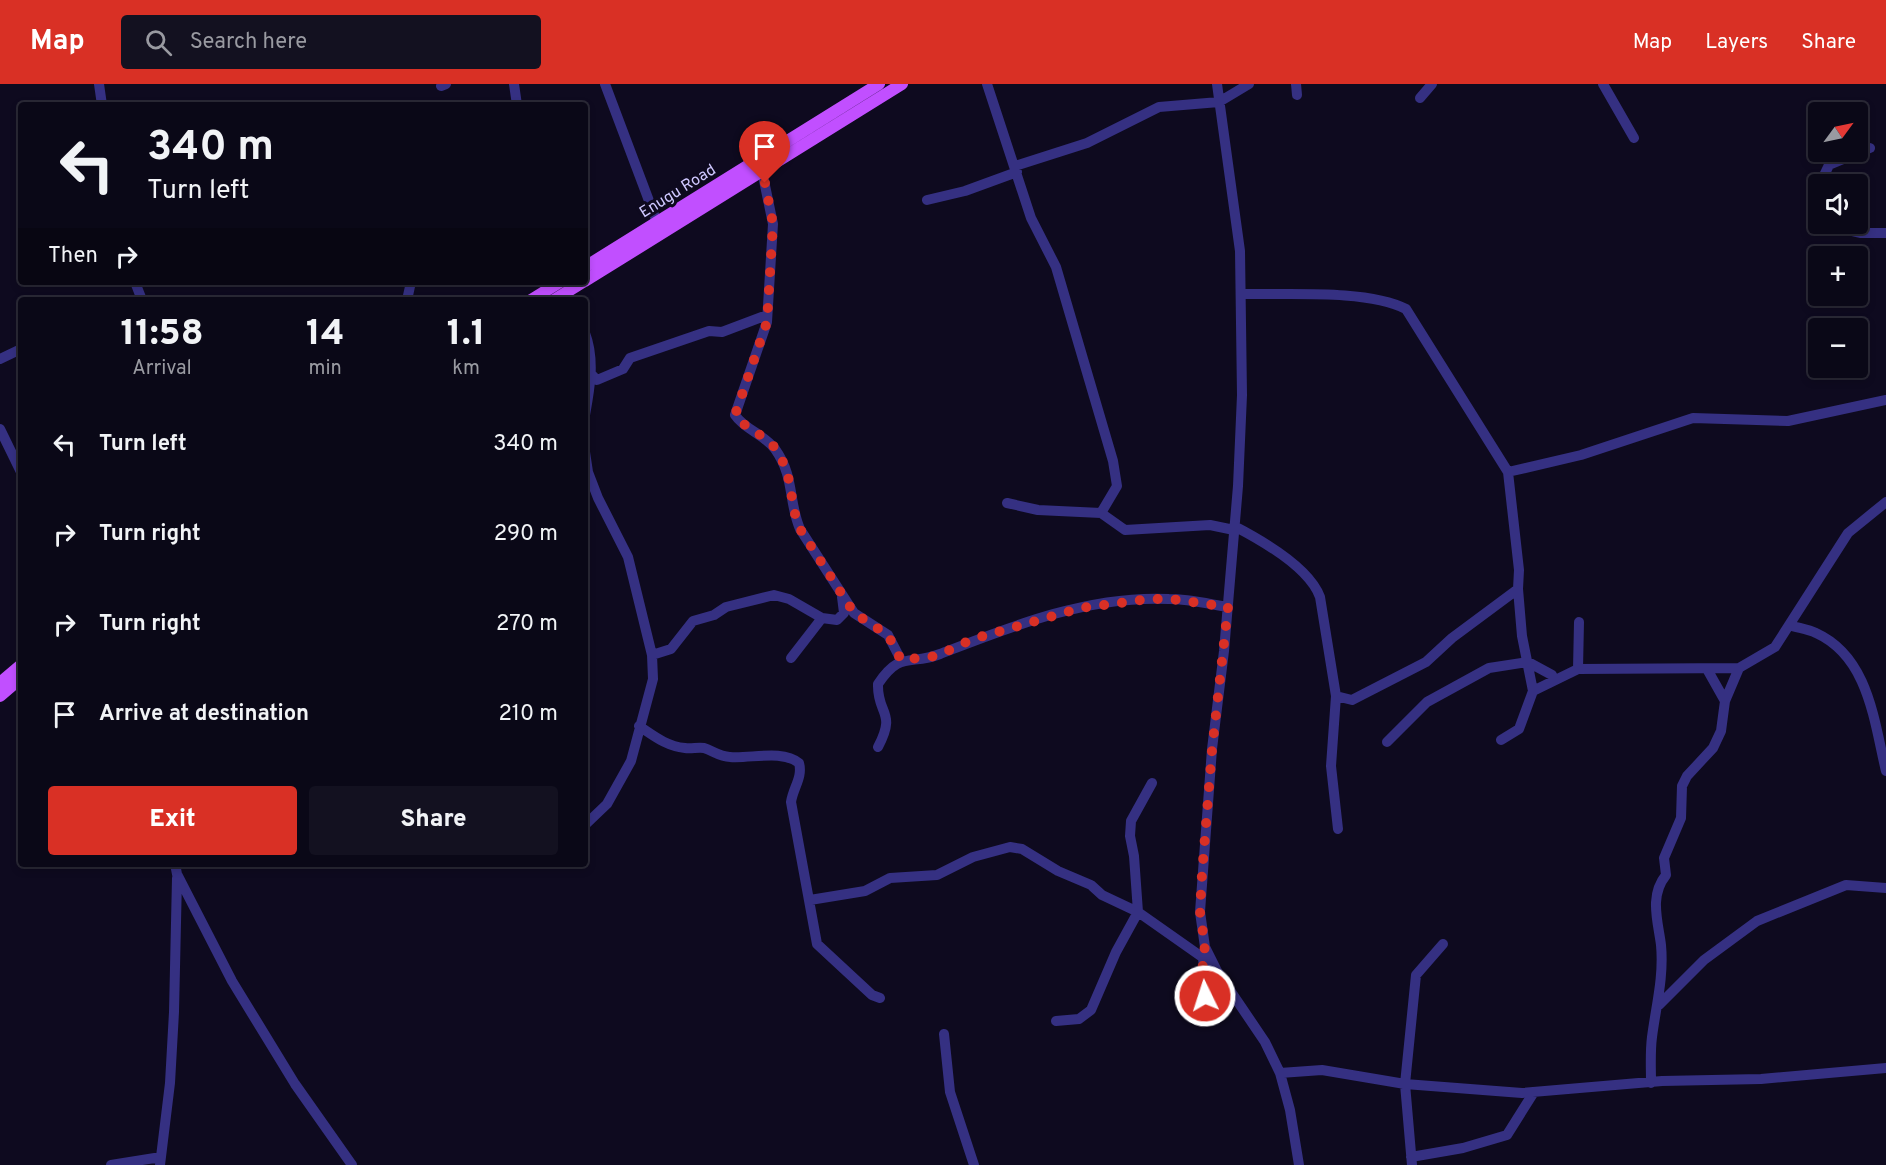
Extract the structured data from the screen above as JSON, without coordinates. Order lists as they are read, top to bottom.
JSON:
{
  "streets": {
    "main road": ["Enugu Road"]
  },
  "north": "top right",
  "page": {
    "header": "Map",
    "search": "Search here",
    "nav": ["Map", "Layers", "Share"],
    "map_buttons": ["+", "−"],
    "turn": ["340 m", "Turn left"],
    "then": "Then",
    "eta": [
      "11:58",
      "Arrival",
      "14",
      "min",
      "1.1",
      "km"
    ],
    "list": [
      {
        "name": "Turn left",
        "value": "340 m"
      },
      {
        "name": "Turn right",
        "value": "290 m"
      },
      {
        "name": "Turn right",
        "value": "270 m"
      },
      {
        "name": "Arrive at destination",
        "value": "210 m"
      }
    ],
    "buttons": ["Exit", "Share"]
  }
}
